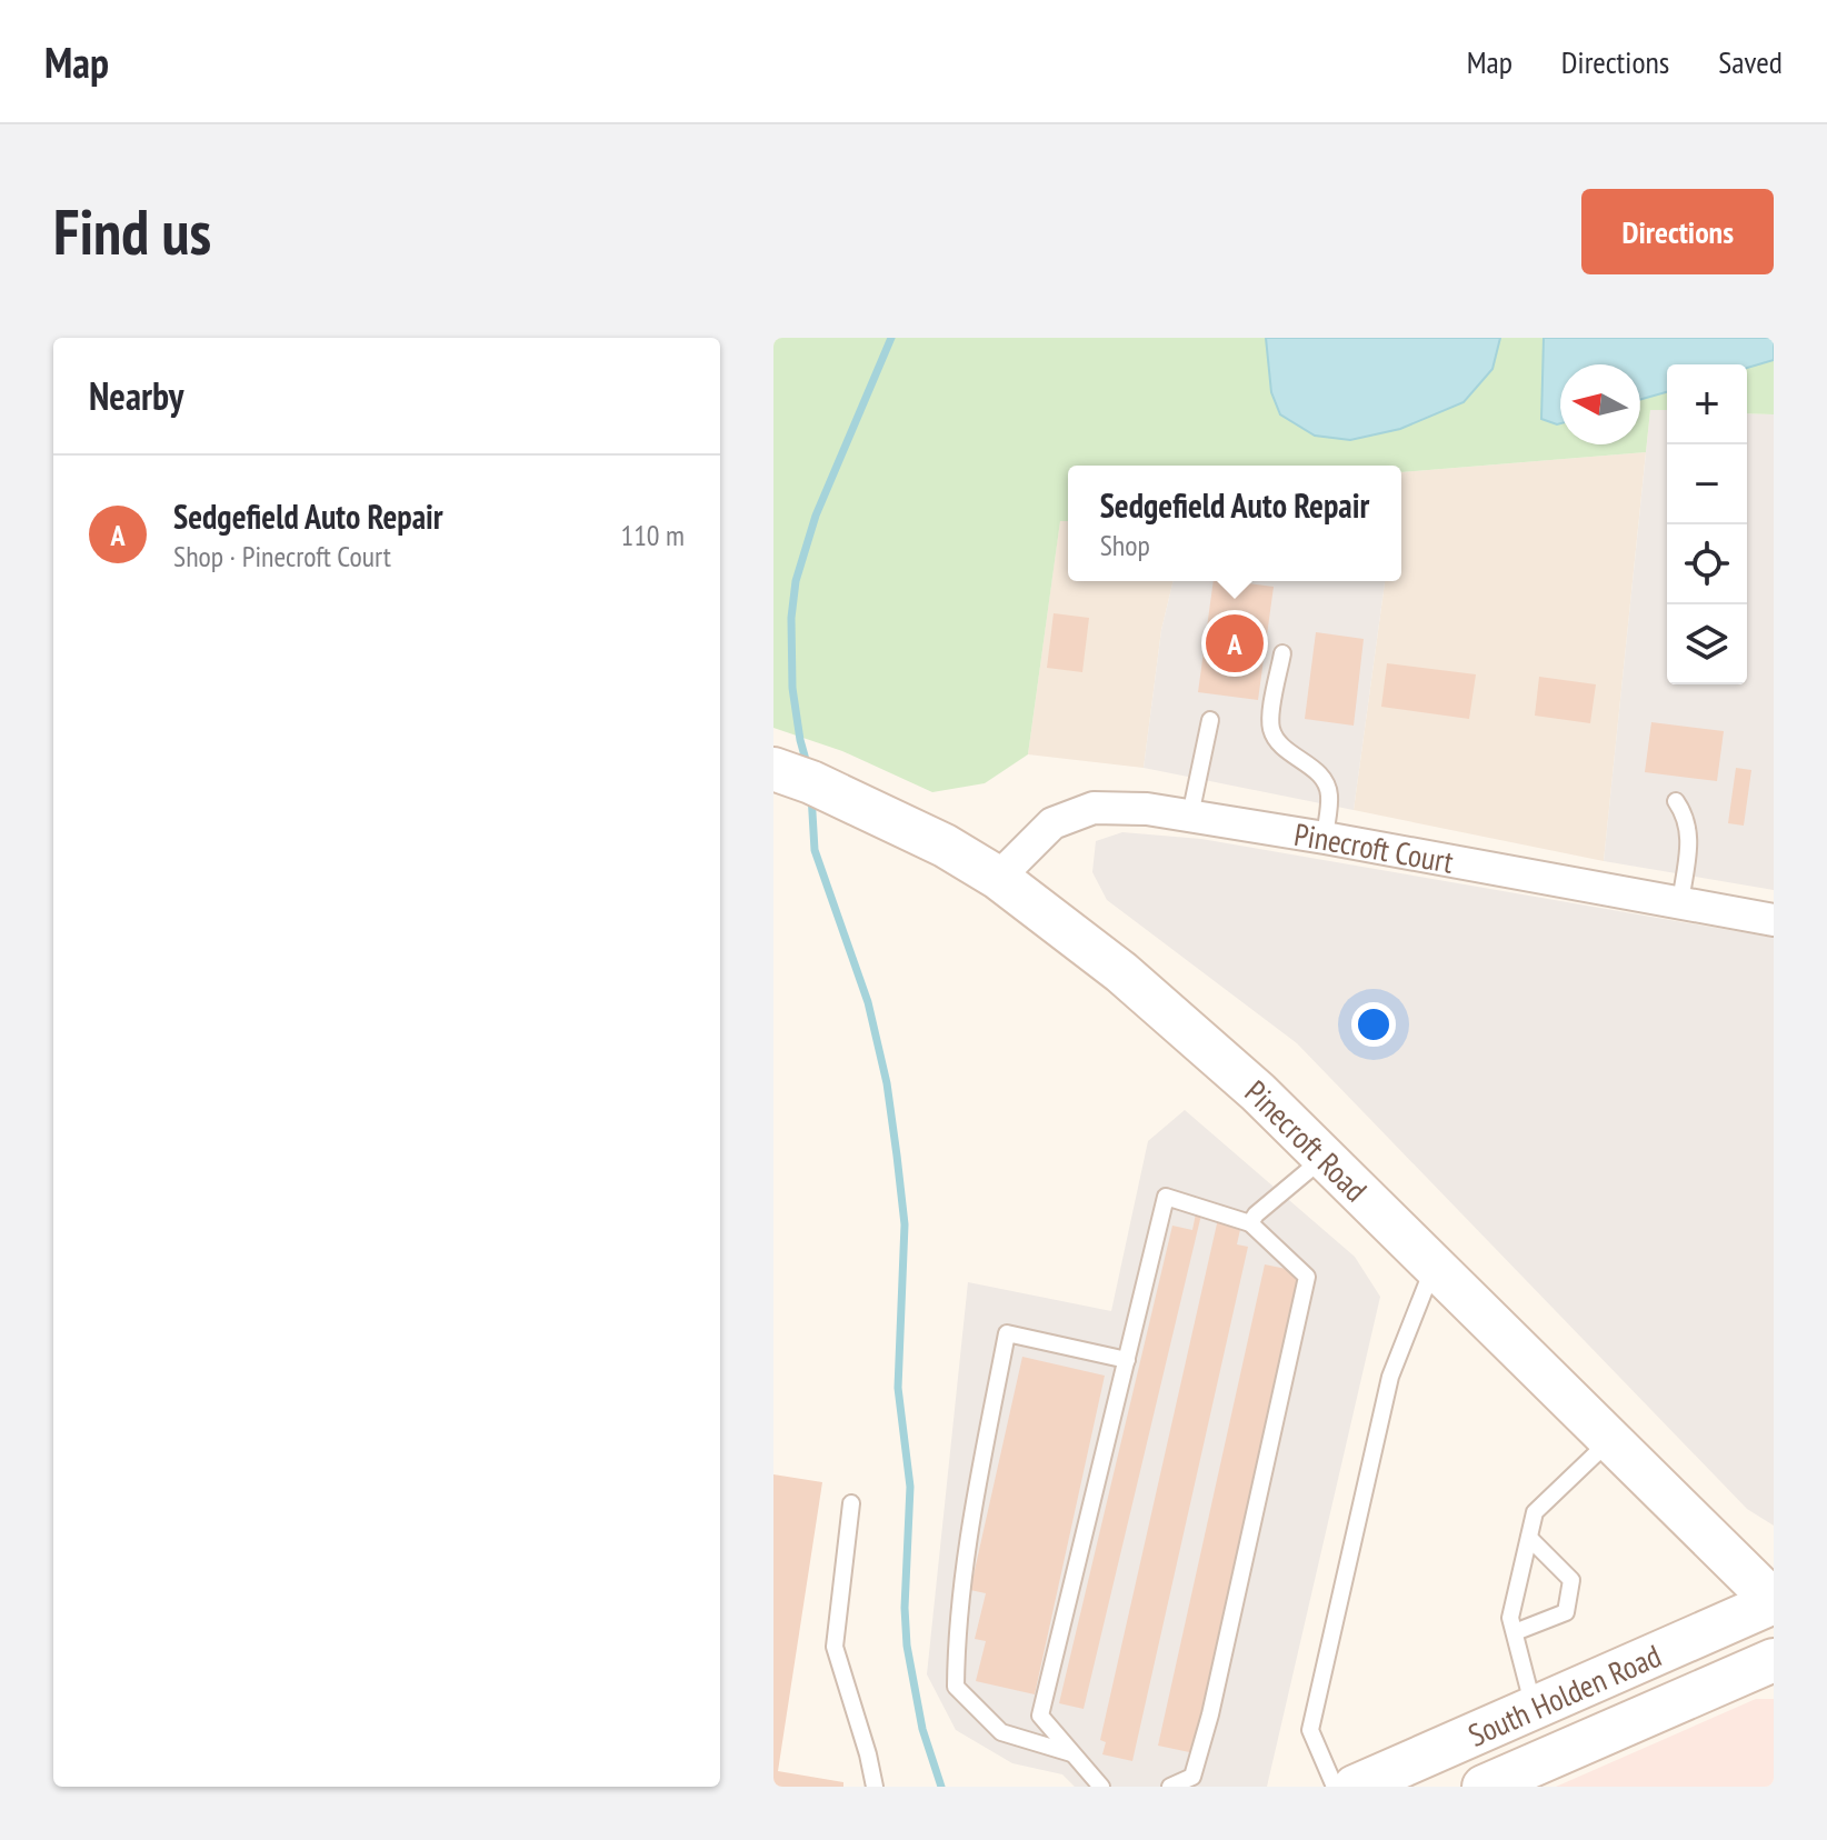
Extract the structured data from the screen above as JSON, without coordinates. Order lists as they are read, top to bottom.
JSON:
{
  "streets": {
    "street": ["Pinecroft Court", "Pinecroft Road", "South Holden Road"]
  },
  "crossings": [
    ["Pinecroft Court", "Pinecroft Road"],
    ["Pinecroft Road", "South Holden Road"]
  ],
  "north": "left",
  "page": {
    "header": "Map",
    "nav": ["Map", "Directions", "Saved"],
    "buttons": "Directions",
    "title": "Find us",
    "heading": "Nearby",
    "map_buttons": ["+", "−"],
    "list": [
      {
        "mark": "A",
        "name": "Sedgefield Auto Repair",
        "note": "Shop · Pinecroft Court",
        "value": "110 m"
      }
    ],
    "popup": ["Sedgefield Auto Repair", "Shop"],
    "pins": "A"
  }
}
